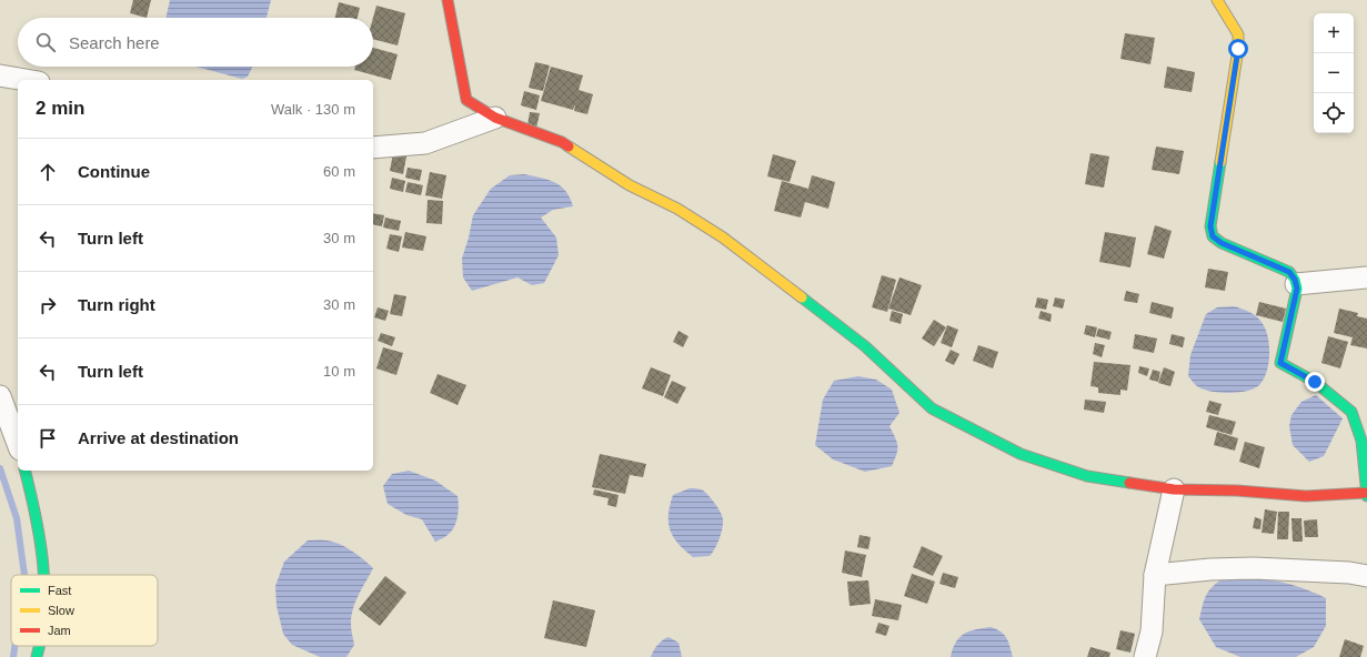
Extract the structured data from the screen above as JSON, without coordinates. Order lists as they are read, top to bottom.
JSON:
{
  "legend": ["Fast", "Slow", "Jam"],
  "page": {
    "map_buttons": ["+", "−"],
    "search": "Search here",
    "heading": ["2 min", "Walk · 130 m"],
    "list": [
      ["Continue", "60 m"],
      ["Turn left", "30 m"],
      ["Turn right", "30 m"],
      ["Turn left", "10 m"],
      "Arrive at destination"
    ]
  }
}
